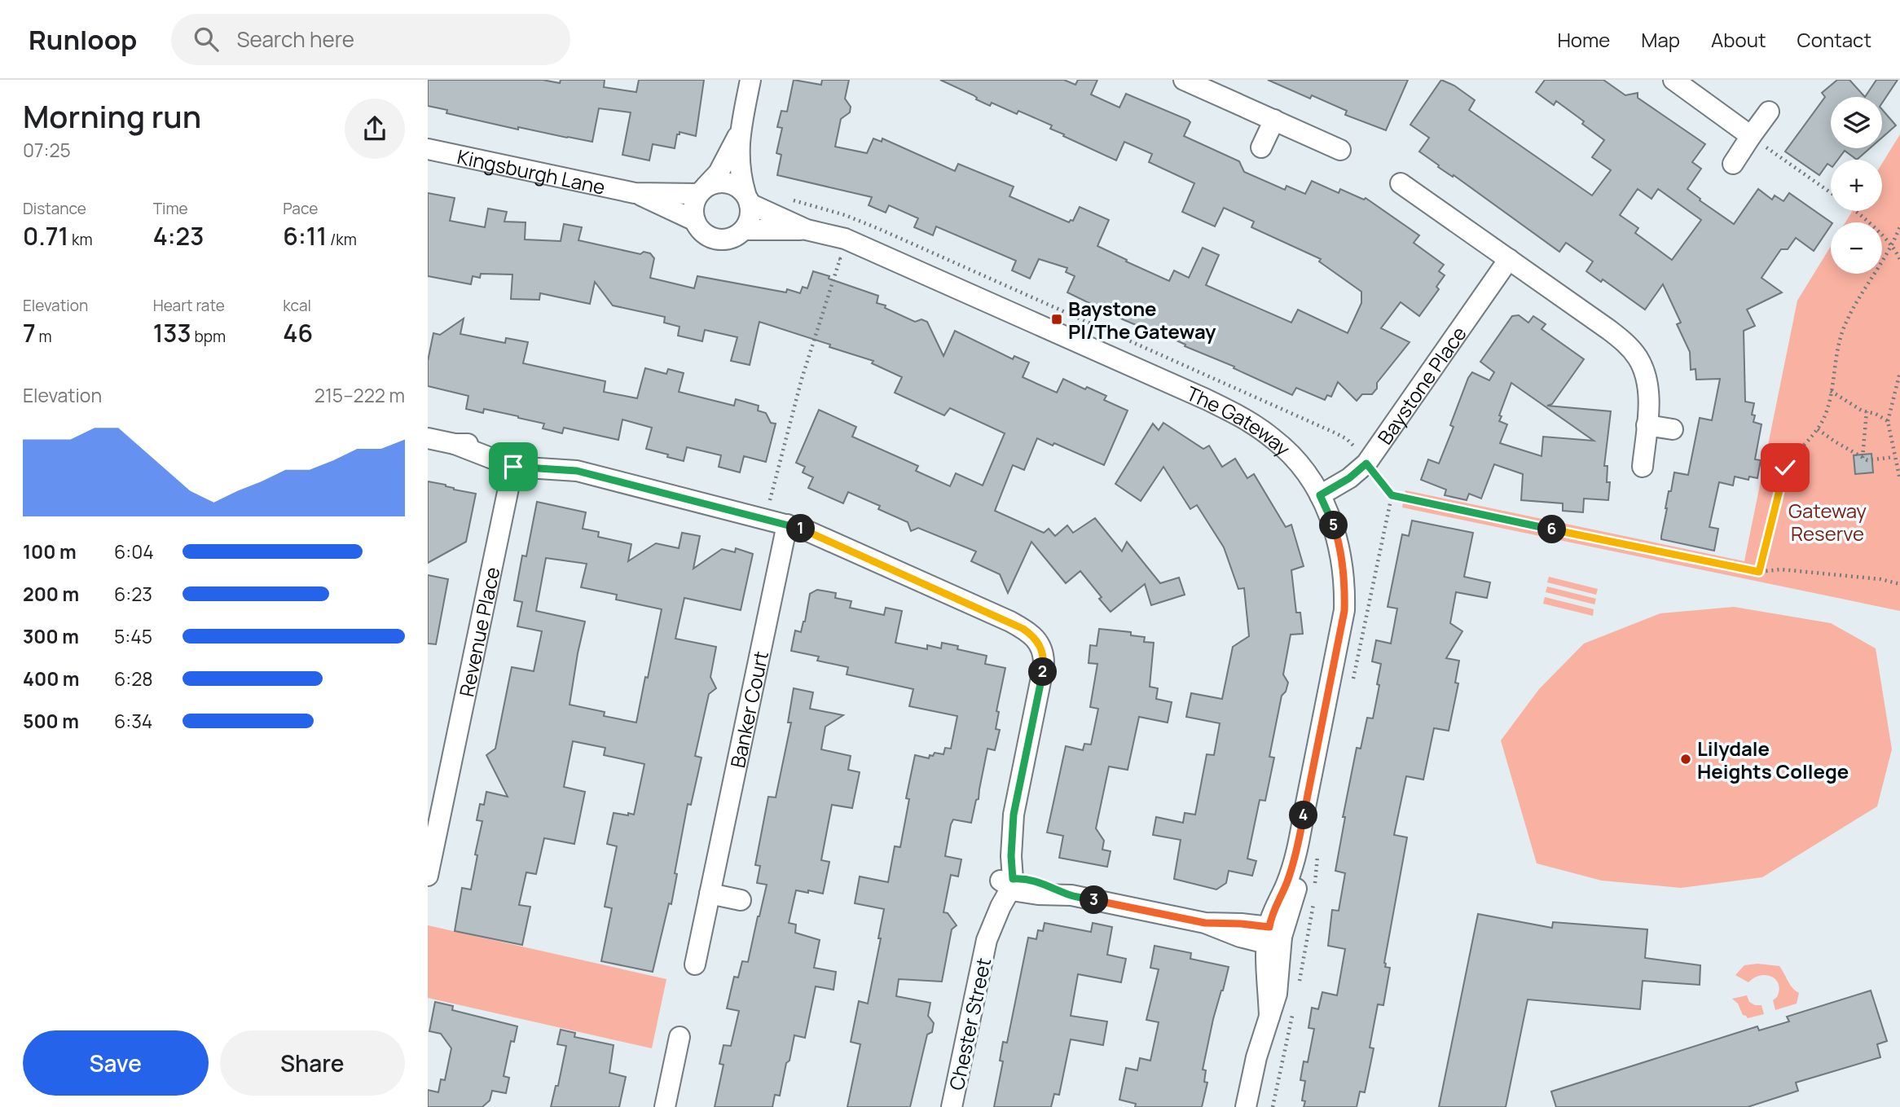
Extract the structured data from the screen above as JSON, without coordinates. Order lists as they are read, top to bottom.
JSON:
{
  "streets": {
    "street": [
      "Kingsburgh Lane",
      "Baystone Place",
      "The Gateway",
      "Revenue Place",
      "Banker Court",
      "Chester Street"
    ]
  },
  "crossings": [
    ["Kingsburgh Lane", "The Gateway"],
    ["Baystone Place", "The Gateway"],
    ["Revenue Place", "Chester Street"],
    ["Banker Court", "Chester Street"]
  ],
  "parks": ["Gateway Reserve"],
  "places": {
    "transit": ["Baystone Pl/The Gateway"],
    "other": ["Lilydale Heights College"]
  },
  "page": {
    "header": "Runloop",
    "search": "Search here",
    "nav": [
      "Home",
      "Map",
      "About",
      "Contact"
    ],
    "heading": ["Morning run", "07:25"],
    "map_buttons": ["+", "−"],
    "stats": [
      ["Distance", "0.71 km"],
      ["Time", "4:23"],
      ["Pace", "6:11 /km"],
      ["Elevation", "7 m"],
      ["Heart rate", "133 bpm"],
      ["kcal", "46"]
    ],
    "chart": ["Elevation", "215–222 m"],
    "pins": [
      "5",
      "1",
      "6",
      "2",
      "4",
      "3"
    ],
    "list": [
      {
        "name": "100 m",
        "note": "6:04"
      },
      {
        "name": "200 m",
        "note": "6:23"
      },
      {
        "name": "300 m",
        "note": "5:45"
      },
      {
        "name": "400 m",
        "note": "6:28"
      },
      {
        "name": "500 m",
        "note": "6:34"
      }
    ],
    "buttons": ["Save", "Share"]
  }
}
